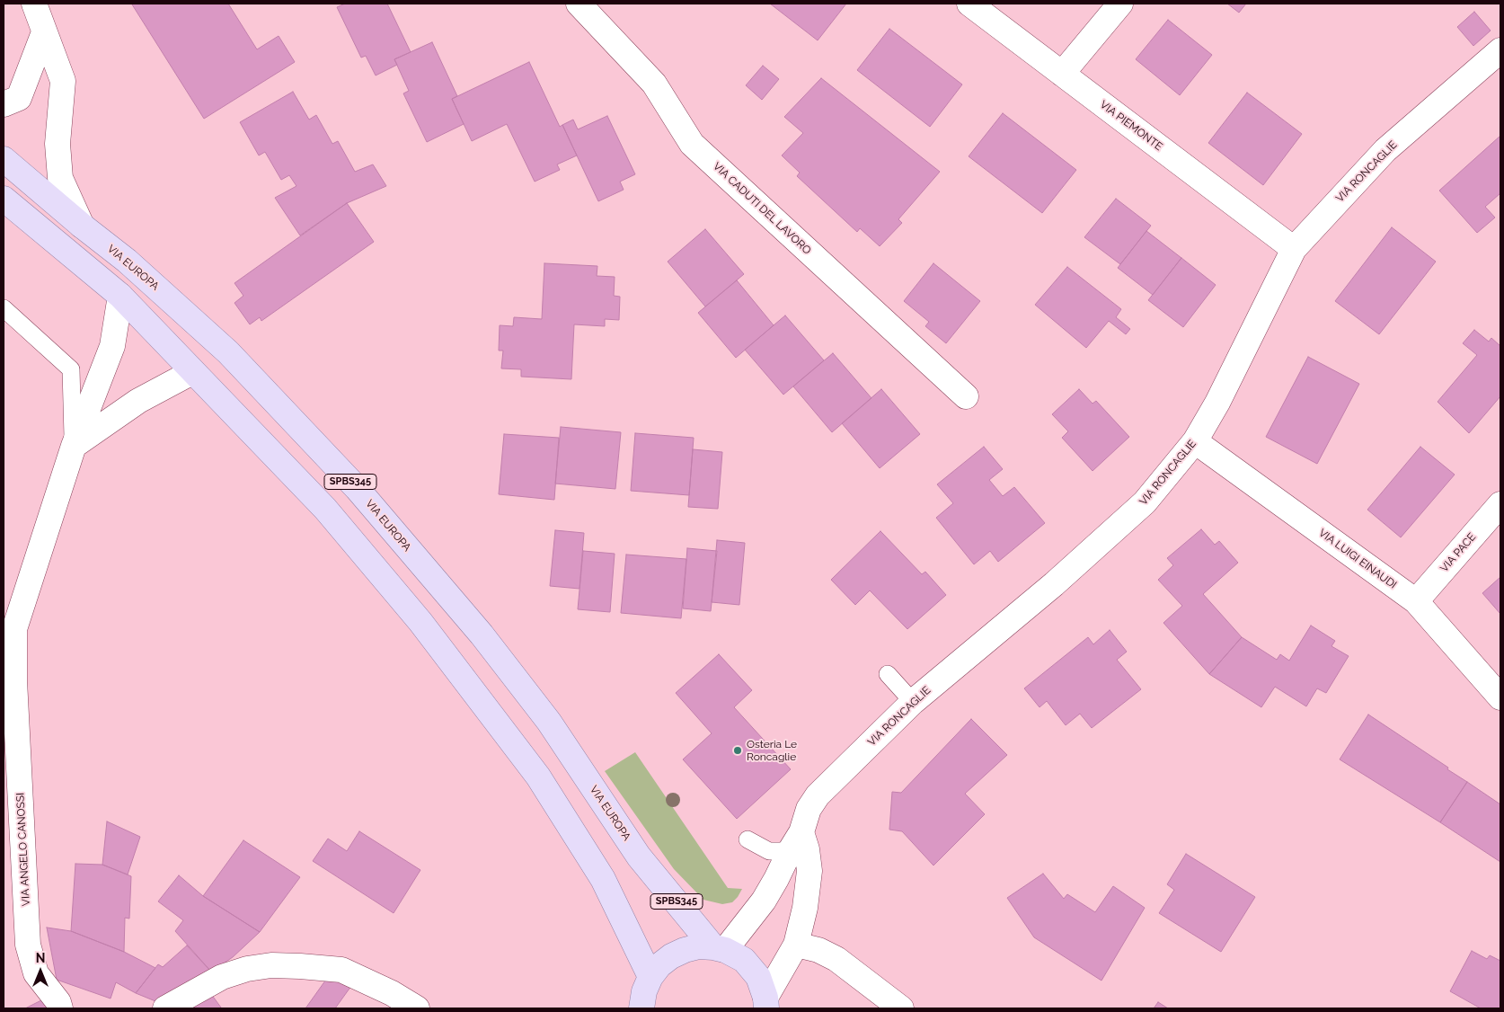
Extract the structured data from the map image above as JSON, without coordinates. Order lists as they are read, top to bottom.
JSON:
{
  "streets": {
    "main road": ["VIA EUROPA", "SPBS345"],
    "street": [
      "VIA PIEMONTE",
      "VIA RONCAGLIE",
      "VIA CADUTI DEL LAVORO",
      "VIA PACE",
      "VIA LUIGI EINAUDI",
      "VIA ANGELO CANOSSI"
    ]
  },
  "crossings": [
    ["VIA PIEMONTE", "VIA RONCAGLIE"],
    ["VIA RONCAGLIE", "VIA EUROPA"],
    ["VIA RONCAGLIE", "VIA LUIGI EINAUDI"],
    ["SPBS345", "VIA ANGELO CANOSSI"],
    ["VIA PACE", "VIA LUIGI EINAUDI"]
  ],
  "places": ["Osteria Le Roncaglie"],
  "north": "top"
}
